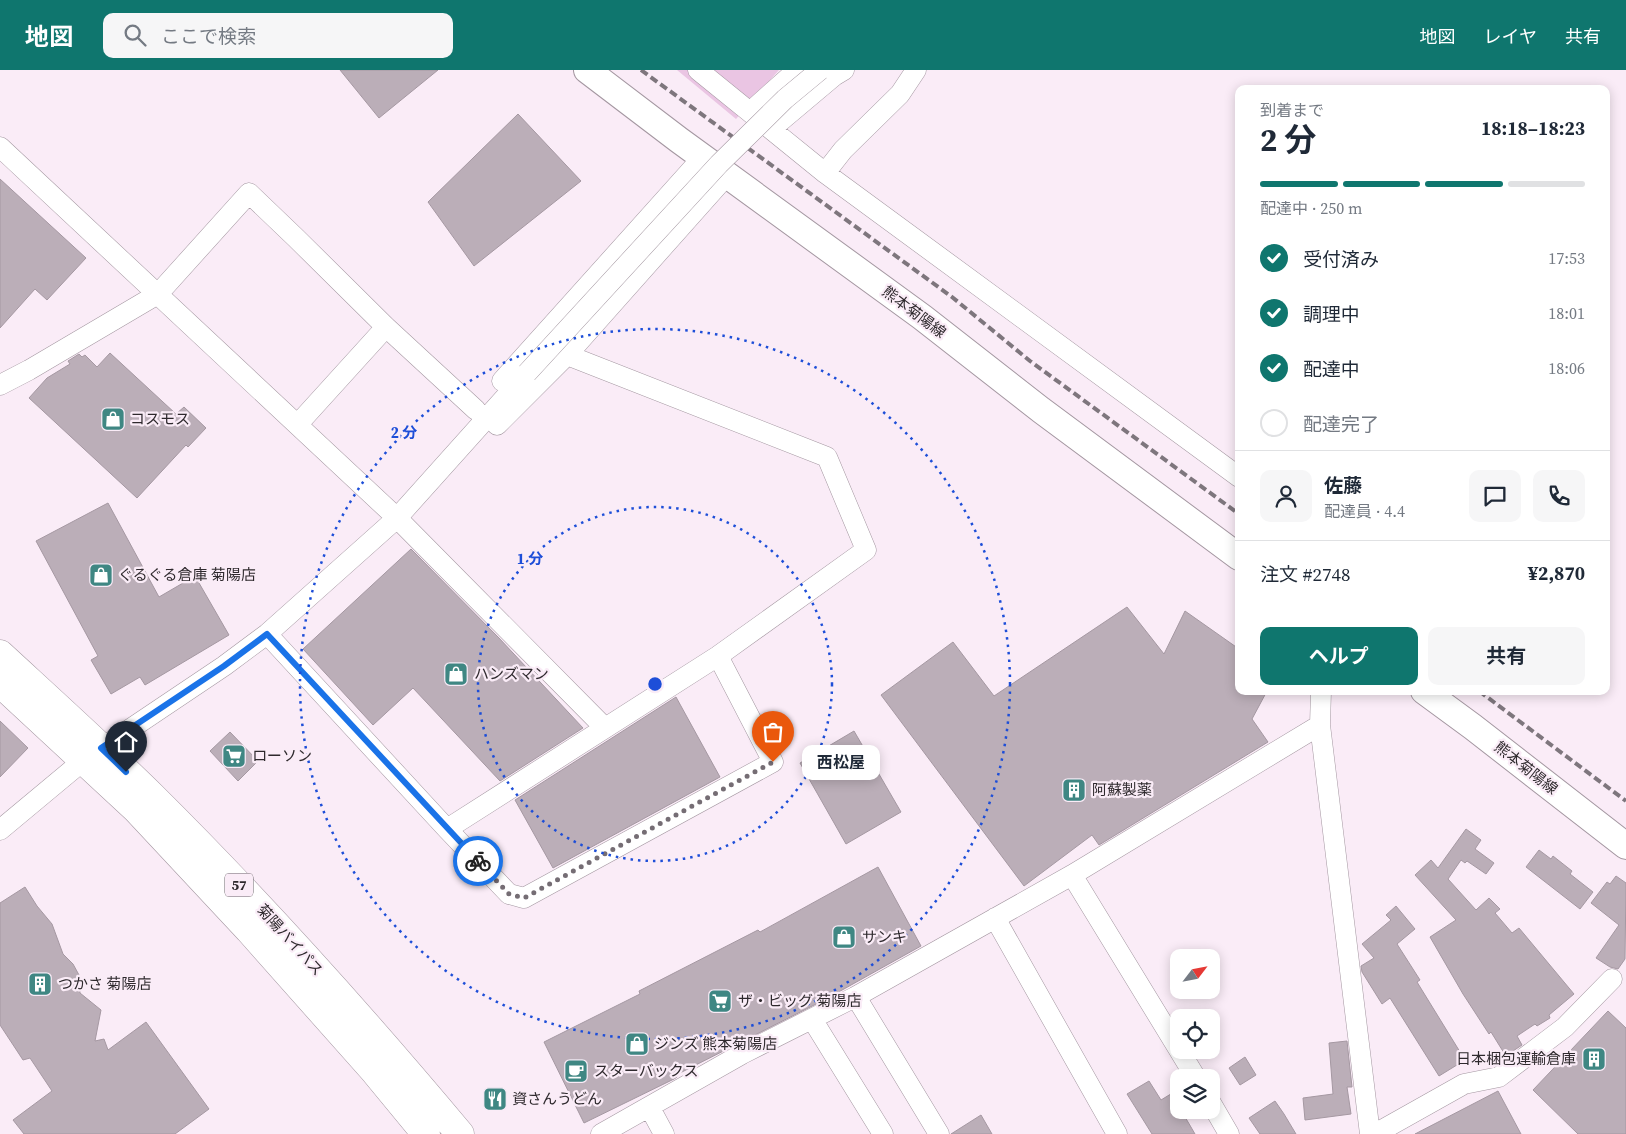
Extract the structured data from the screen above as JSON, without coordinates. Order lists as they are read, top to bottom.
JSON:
{
  "streets": {
    "highway": ["57", "菊陽バイパス"],
    "main road": ["熊本菊陽線"]
  },
  "places": {
    "shop": [
      "コスモス",
      "ぐるぐる倉庫 菊陽店",
      "ハンズマン",
      "サンキ",
      "ジンズ 熊本菊陽店"
    ],
    "supermarket": ["ローソン", "ザ・ビッグ 菊陽店"],
    "other": ["西松屋"],
    "building": ["阿蘇製薬", "つかさ 菊陽店", "日本梱包運輸倉庫"],
    "cafe": ["スターバックス"],
    "restaurant": ["資さんうどん"]
  },
  "north": "top right",
  "page": {
    "header": "地図",
    "search": "ここで検索",
    "nav": ["地図", "レイヤ", "共有"],
    "heading": ["2 分", "到着まで", "18:18–18:23"],
    "panel": [
      "佐藤",
      "配達員 · 4.4",
      "注文 #2748",
      "¥2,870"
    ],
    "bar": "配達中 · 250 m",
    "list": [
      ["受付済み", "17:53"],
      ["調理中", "18:01"],
      ["配達中", "18:06"],
      "配達完了"
    ],
    "buttons": ["ヘルプ", "共有"],
    "bubble": "西松屋"
  },
  "rings": ["2 分", "1 分"]
}
